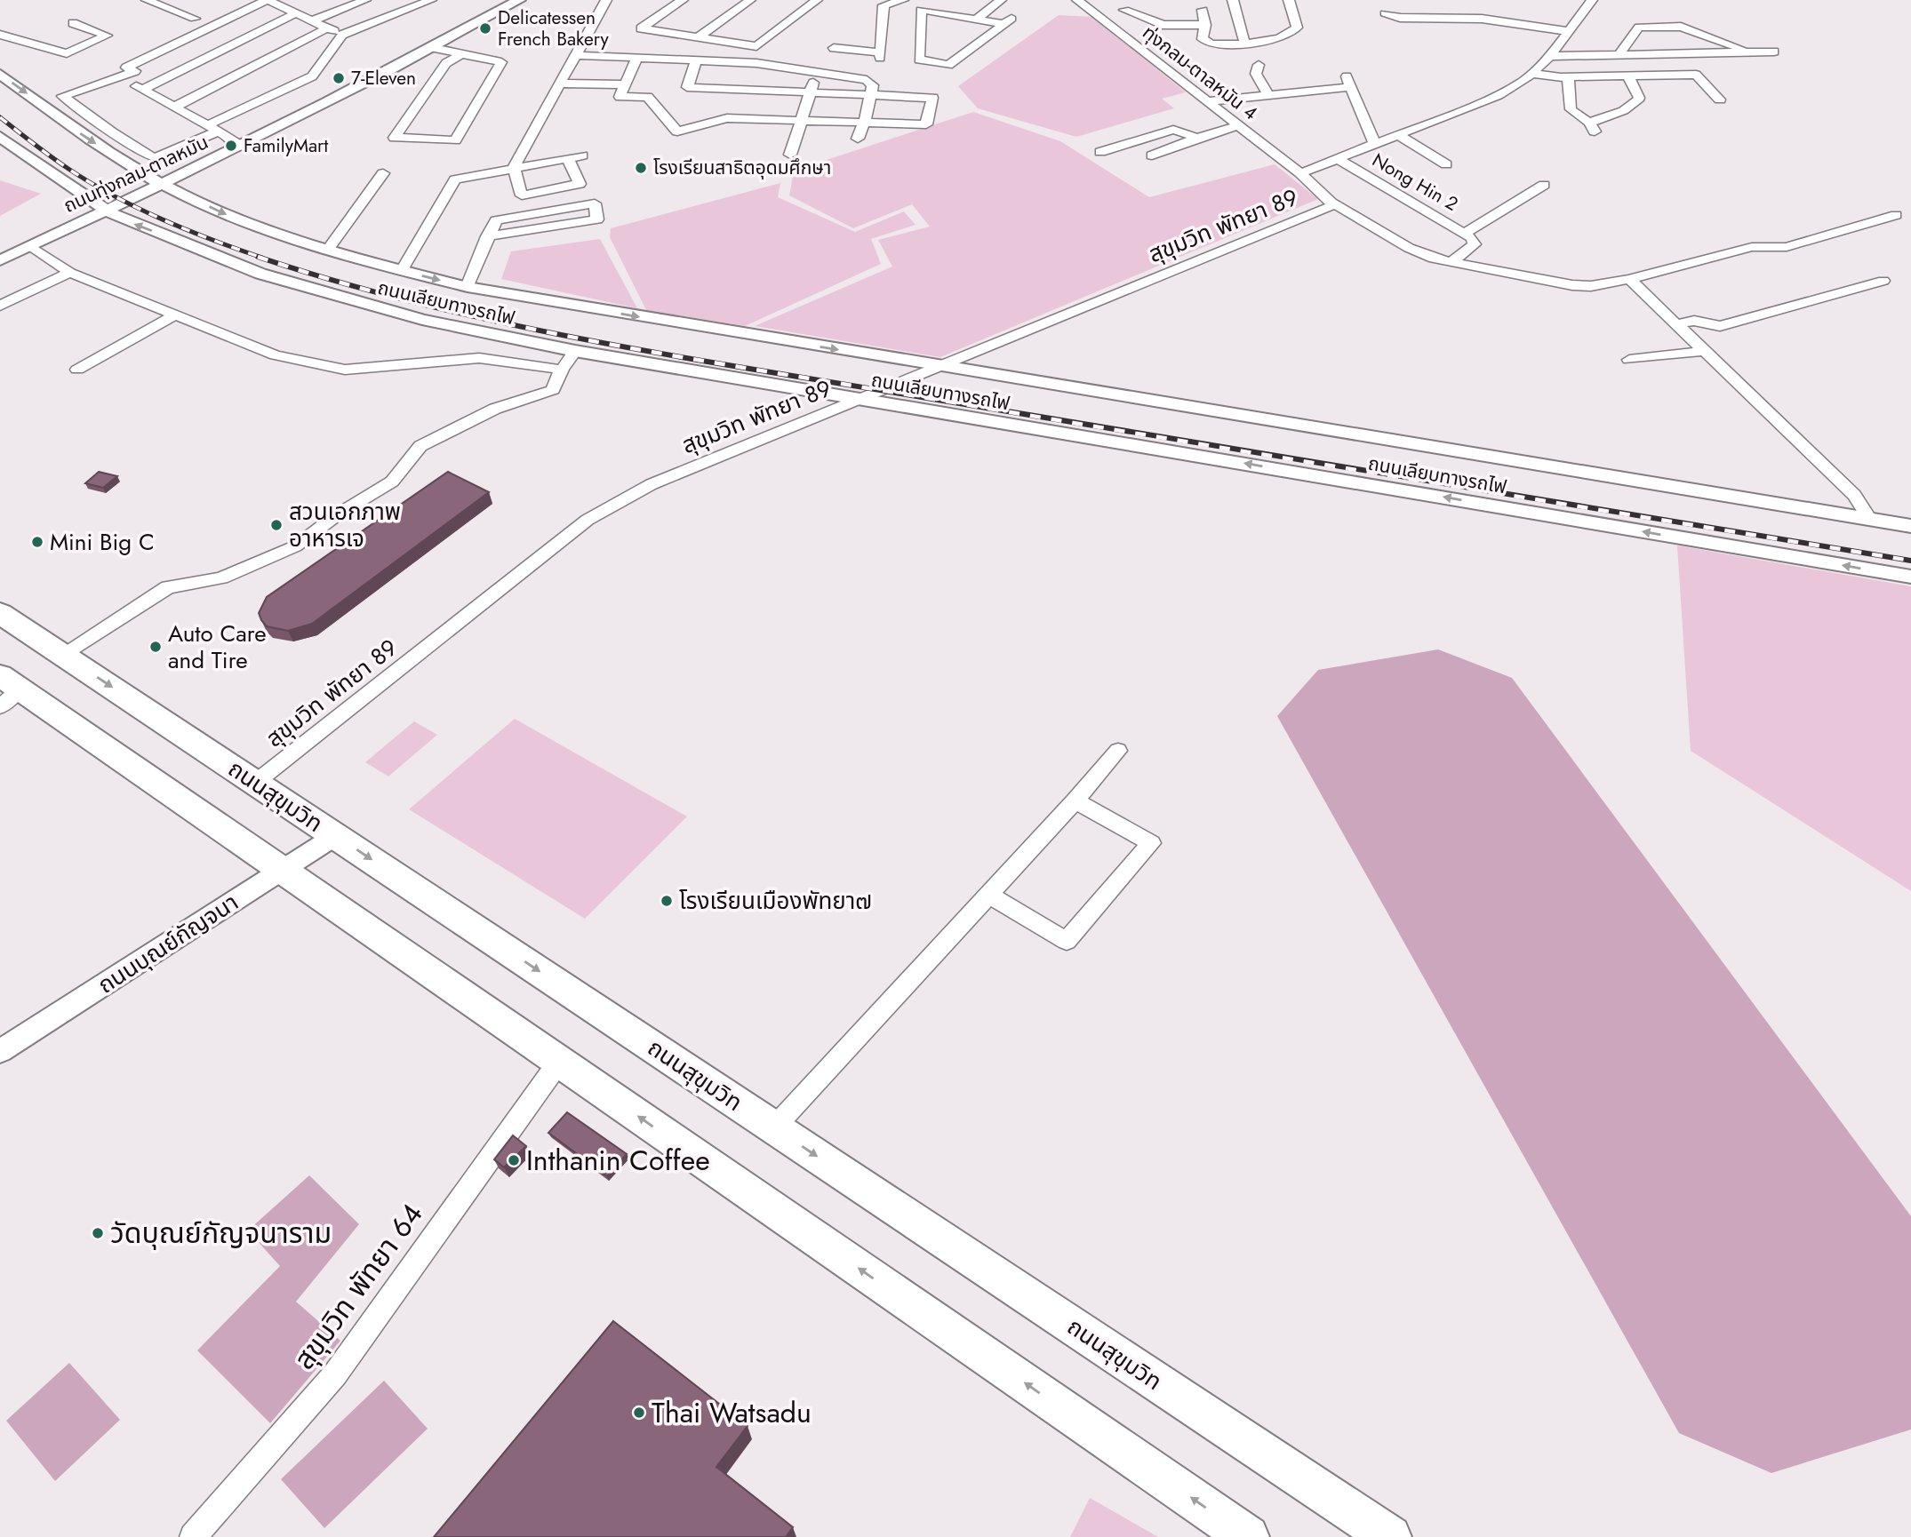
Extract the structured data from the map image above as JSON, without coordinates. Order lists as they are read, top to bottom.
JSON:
{
  "streets": {
    "highway": ["ถนนสุขุมวิท"],
    "street": [
      "ทุ่งกลม-ตาลหมัน 4",
      "ถนนทุ่งกลม-ตาลหมัน",
      "Nong Hin 2",
      "สุขุมวิท พัทยา 89",
      "ถนนเลียบทางรถไฟ",
      "ถนนบุณย์กัญจนา",
      "สุขุมวิท พัทยา 64"
    ]
  },
  "crossings": [
    ["ทุ่งกลม-ตาลหมัน 4", "สุขุมวิท พัทยา 89"],
    ["ถนนทุ่งกลม-ตาลหมัน", "ถนนเลียบทางรถไฟ"],
    ["สุขุมวิท พัทยา 89", "ถนนเลียบทางรถไฟ"],
    ["สุขุมวิท พัทยา 89", "ถนนสุขุมวิท"],
    ["ถนนสุขุมวิท", "ถนนบุณย์กัญจนา"]
  ],
  "places": [
    "Delicatessen French Bakery",
    "7-Eleven",
    "FamilyMart",
    "โรงเรียนสาธิตอุดมศึกษา",
    "สวนเอกภาพ อาหารเจ",
    "Mini Big C",
    "Auto Care and Tire",
    "โรงเรียนเมืองพัทยา๗",
    "Inthanin Coffee",
    "วัดบุณย์กัญจนาราม",
    "Thai Watsadu"
  ]
}
